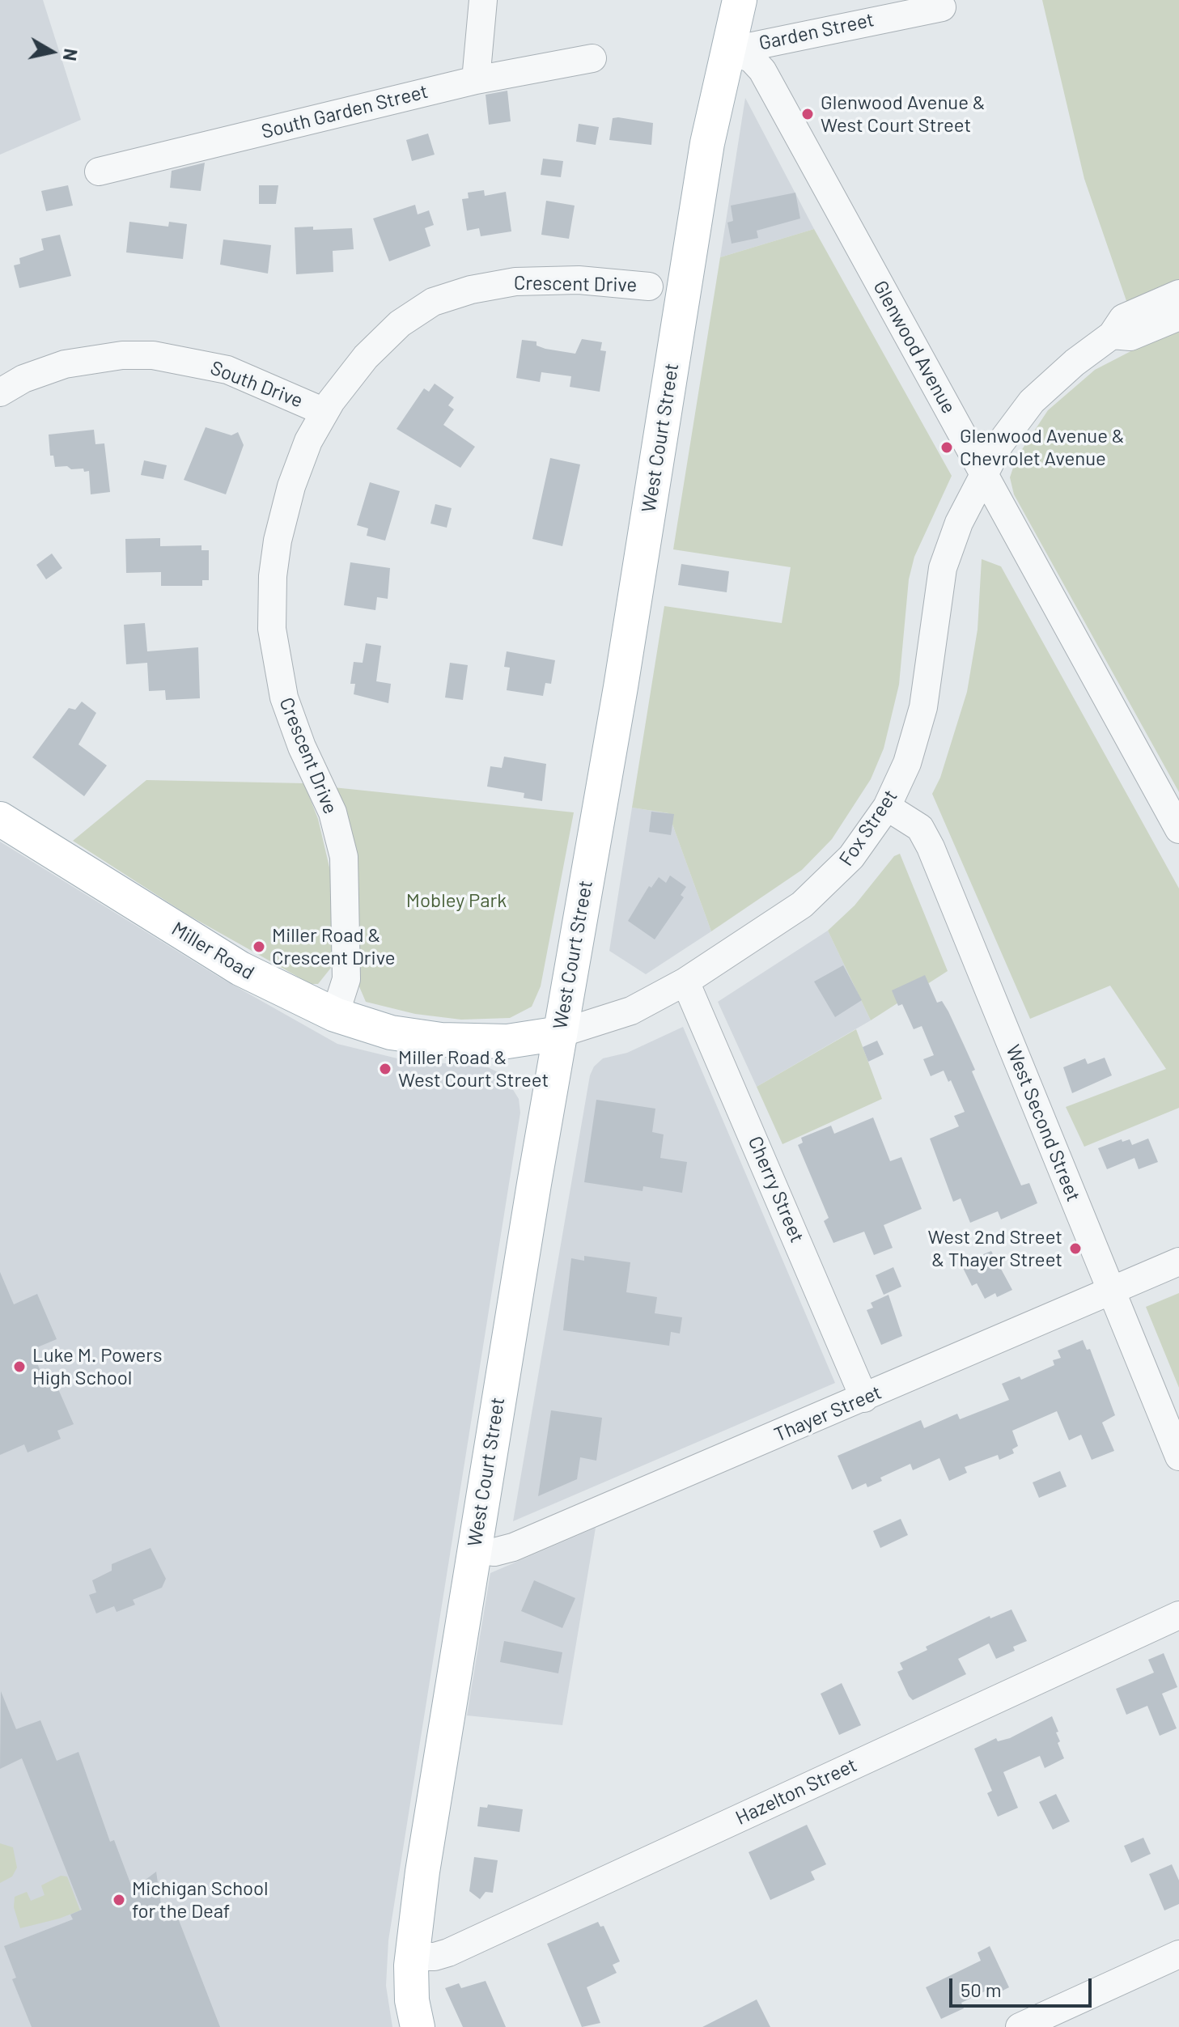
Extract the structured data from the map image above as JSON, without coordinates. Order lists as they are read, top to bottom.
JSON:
{
  "streets": {
    "main road": ["West Court Street", "Miller Road"],
    "street": [
      "Garden Street",
      "South Garden Street",
      "Crescent Drive",
      "Glenwood Avenue",
      "South Drive",
      "Fox Street",
      "West Second Street",
      "Cherry Street",
      "Thayer Street",
      "Hazelton Street"
    ]
  },
  "crossings": [
    ["Garden Street", "Glenwood Avenue"],
    ["Garden Street", "West Court Street"],
    ["Crescent Drive", "South Drive"],
    ["Crescent Drive", "Miller Road"],
    ["Glenwood Avenue", "West Court Street"],
    ["Glenwood Avenue", "Fox Street"],
    ["West Court Street", "Fox Street"],
    ["West Court Street", "Miller Road"],
    ["West Court Street", "Thayer Street"],
    ["West Court Street", "Hazelton Street"],
    ["Fox Street", "Miller Road"],
    ["Fox Street", "West Second Street"],
    ["Fox Street", "Cherry Street"],
    ["West Second Street", "Thayer Street"],
    ["Cherry Street", "Thayer Street"]
  ],
  "parks": ["Mobley Park"],
  "places": [
    "Glenwood Avenue & West Court Street",
    "Glenwood Avenue & Chevrolet Avenue",
    "Miller Road & Crescent Drive",
    "Miller Road & West Court Street",
    "West 2nd Street & Thayer Street",
    "Luke M. Powers High School",
    "Michigan School for the Deaf"
  ],
  "scale_bar": "50 m",
  "north": "right"
}
